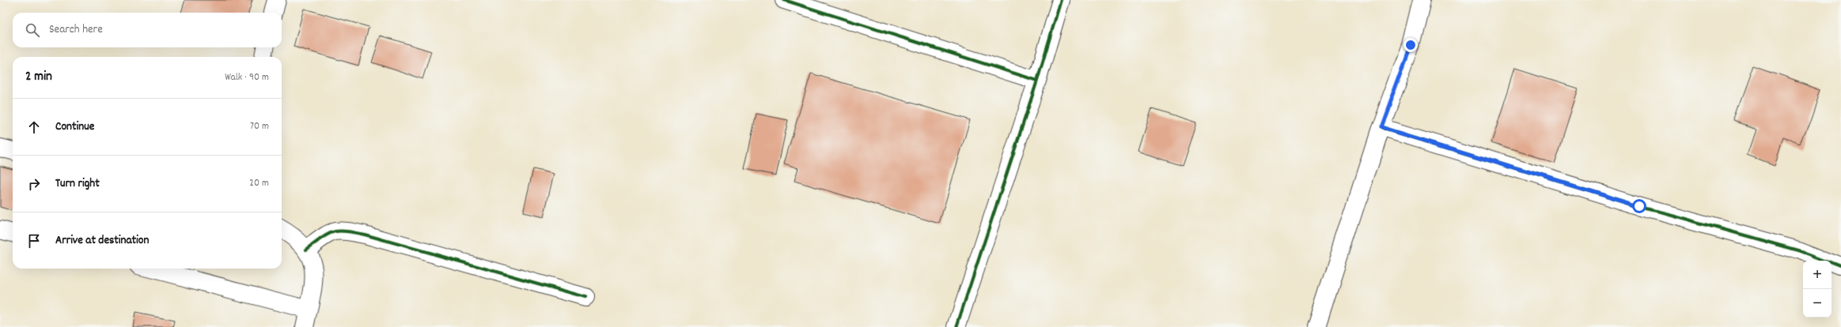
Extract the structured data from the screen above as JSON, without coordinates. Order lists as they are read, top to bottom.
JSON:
{
  "page": {
    "search": "Search here",
    "heading": ["2 min", "Walk · 90 m"],
    "list": [
      ["Continue", "70 m"],
      ["Turn right", "20 m"],
      "Arrive at destination"
    ],
    "map_buttons": ["+", "−"]
  }
}
